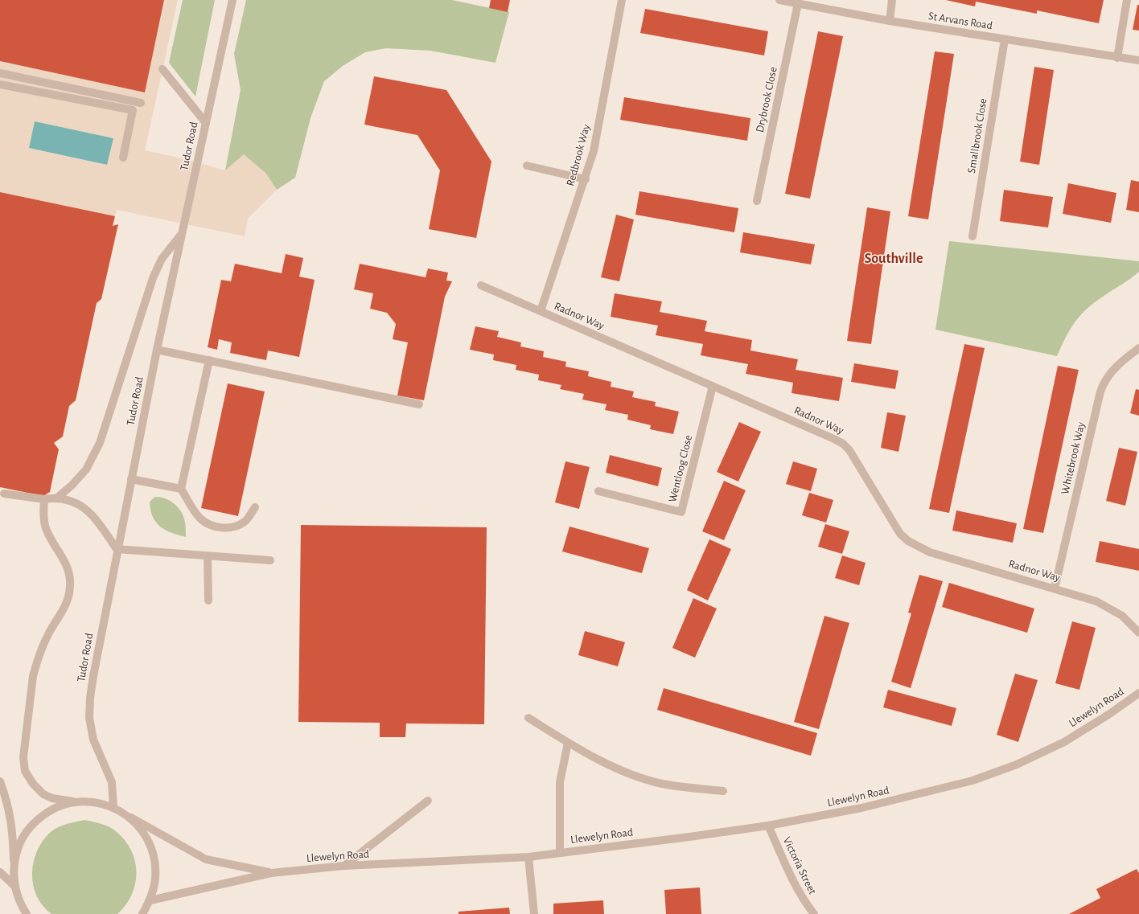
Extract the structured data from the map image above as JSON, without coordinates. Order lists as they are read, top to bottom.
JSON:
{
  "streets": {
    "street": [
      "St Arvans Road",
      "Drybrook Close",
      "Smallbrook Close",
      "Tudor Road",
      "Redbrook Way",
      "Radnor Way",
      "Whitebrook Way",
      "Wentloog Close",
      "Llewelyn Road",
      "Victoria Street"
    ]
  },
  "crossings": [
    ["St Arvans Road", "Drybrook Close"],
    ["St Arvans Road", "Smallbrook Close"],
    ["Tudor Road", "Llewelyn Road"],
    ["Redbrook Way", "Radnor Way"],
    ["Radnor Way", "Whitebrook Way"],
    ["Radnor Way", "Wentloog Close"],
    ["Llewelyn Road", "Victoria Street"]
  ],
  "districts": ["Southville"]
}
